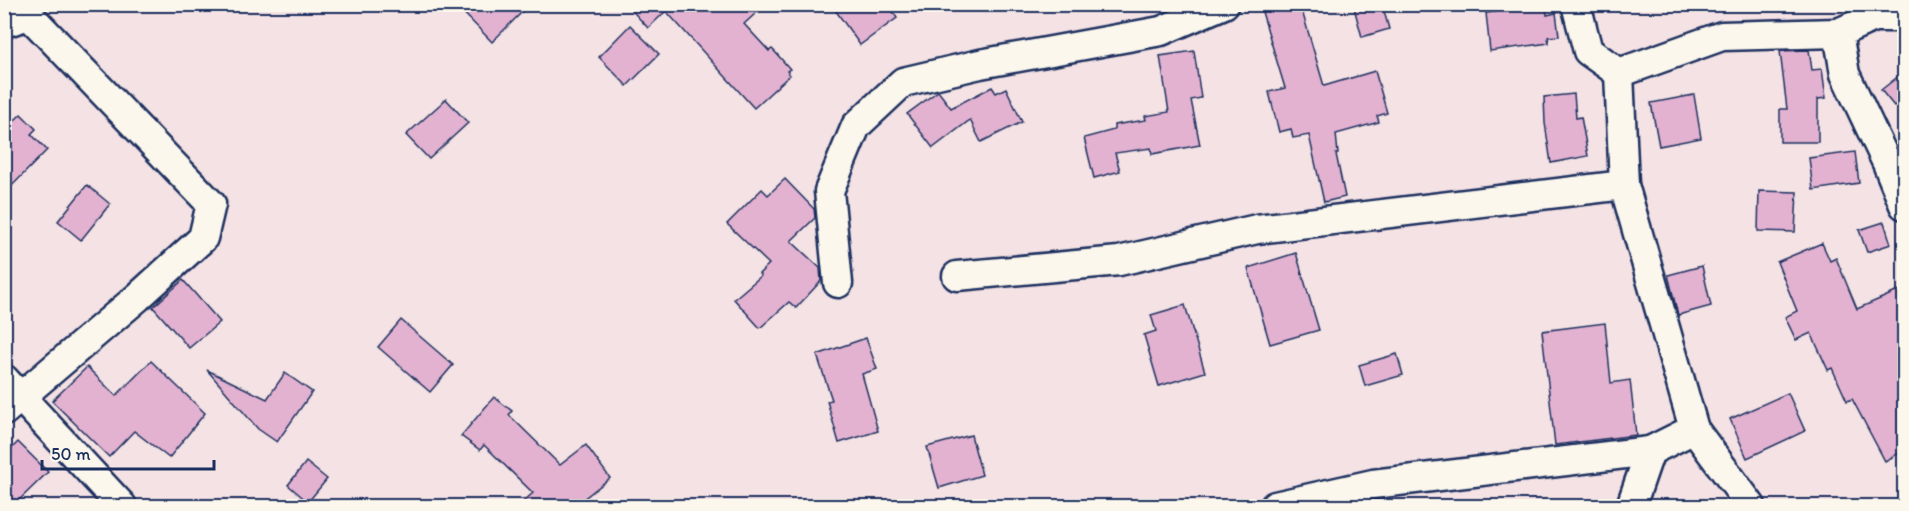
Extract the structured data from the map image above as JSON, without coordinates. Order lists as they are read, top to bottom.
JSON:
{
  "scale_bar": "50 m"
}
